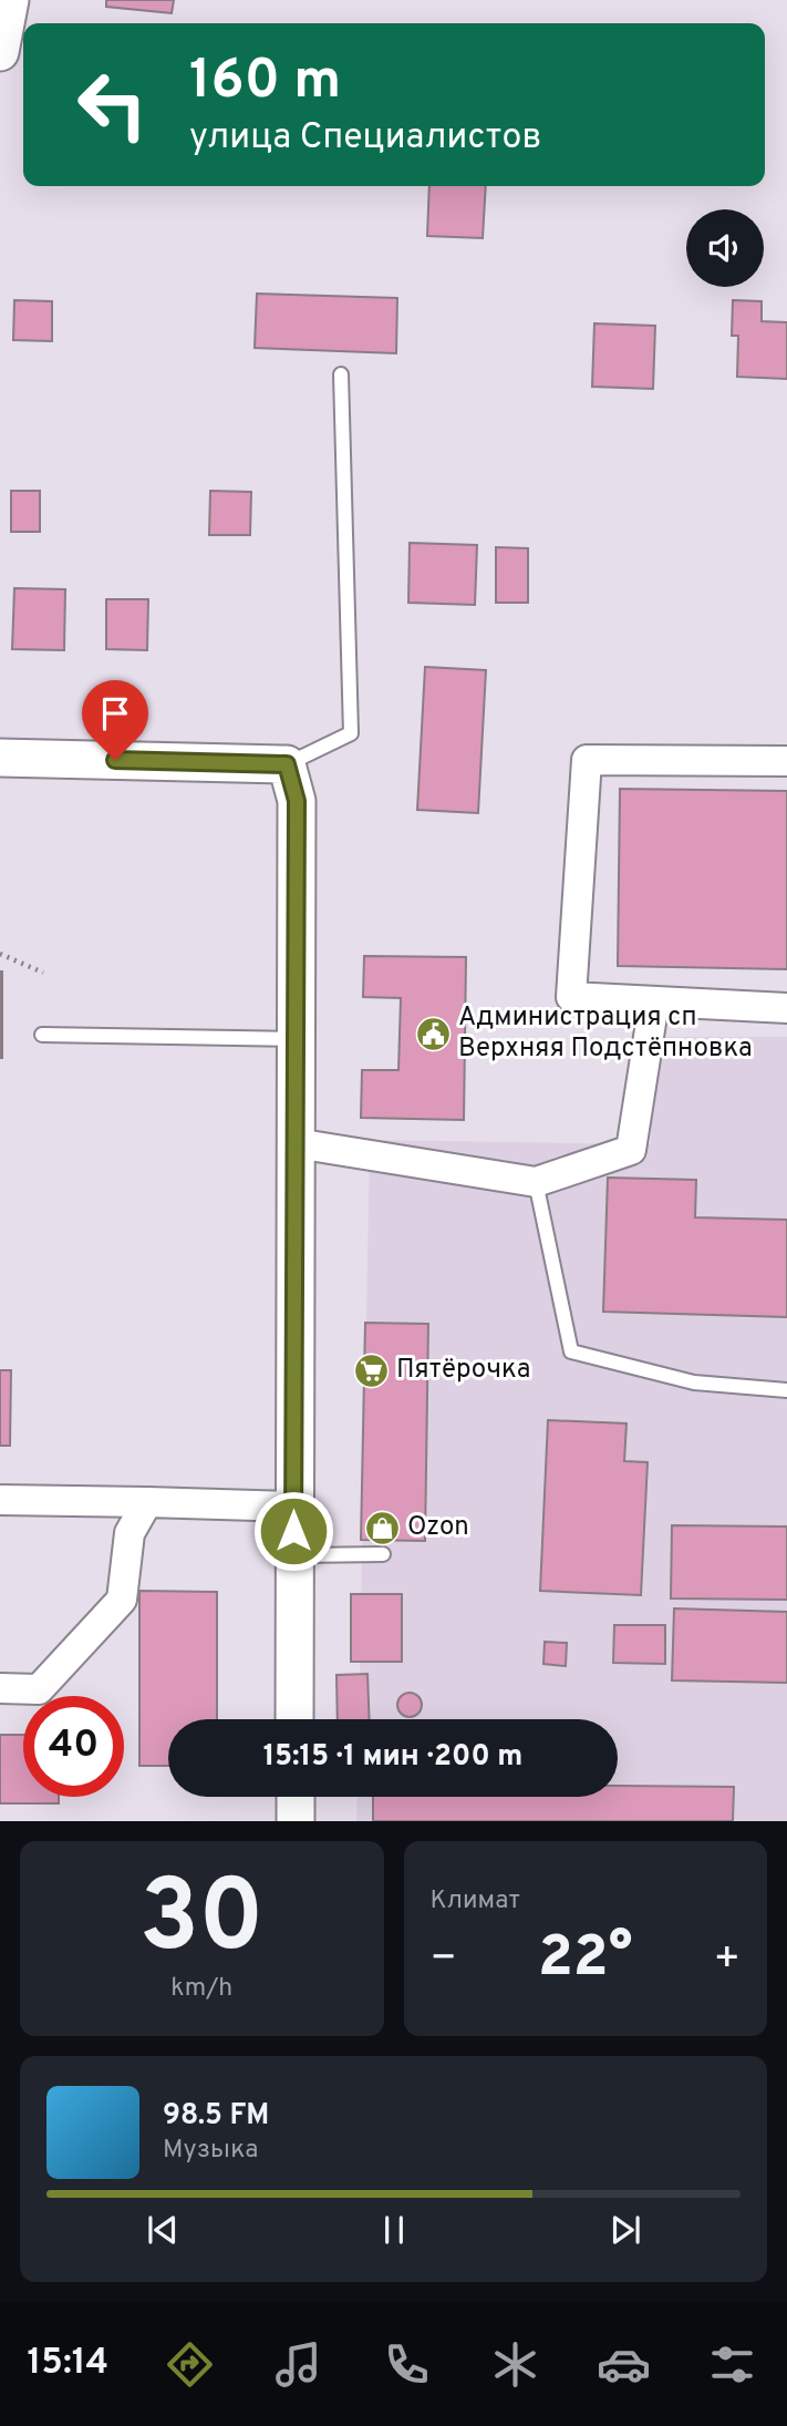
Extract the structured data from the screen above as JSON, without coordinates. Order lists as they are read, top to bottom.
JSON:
{
  "places": {
    "public building": ["Администрация сп Верхняя Подстёпновка"],
    "supermarket": ["Пятёрочка"],
    "shop": ["Ozon"]
  },
  "page": {
    "turn": ["160 m", "улица Специалистов"],
    "limit": "40",
    "trip": "15:15 · 1 мин · 200 m",
    "tile": [
      ["30", "km/h"],
      "Климат"
    ],
    "heat": ["−", "22°", "+"],
    "song": ["98.5 FM", "Музыка"],
    "tabs": "15:14"
  }
}
